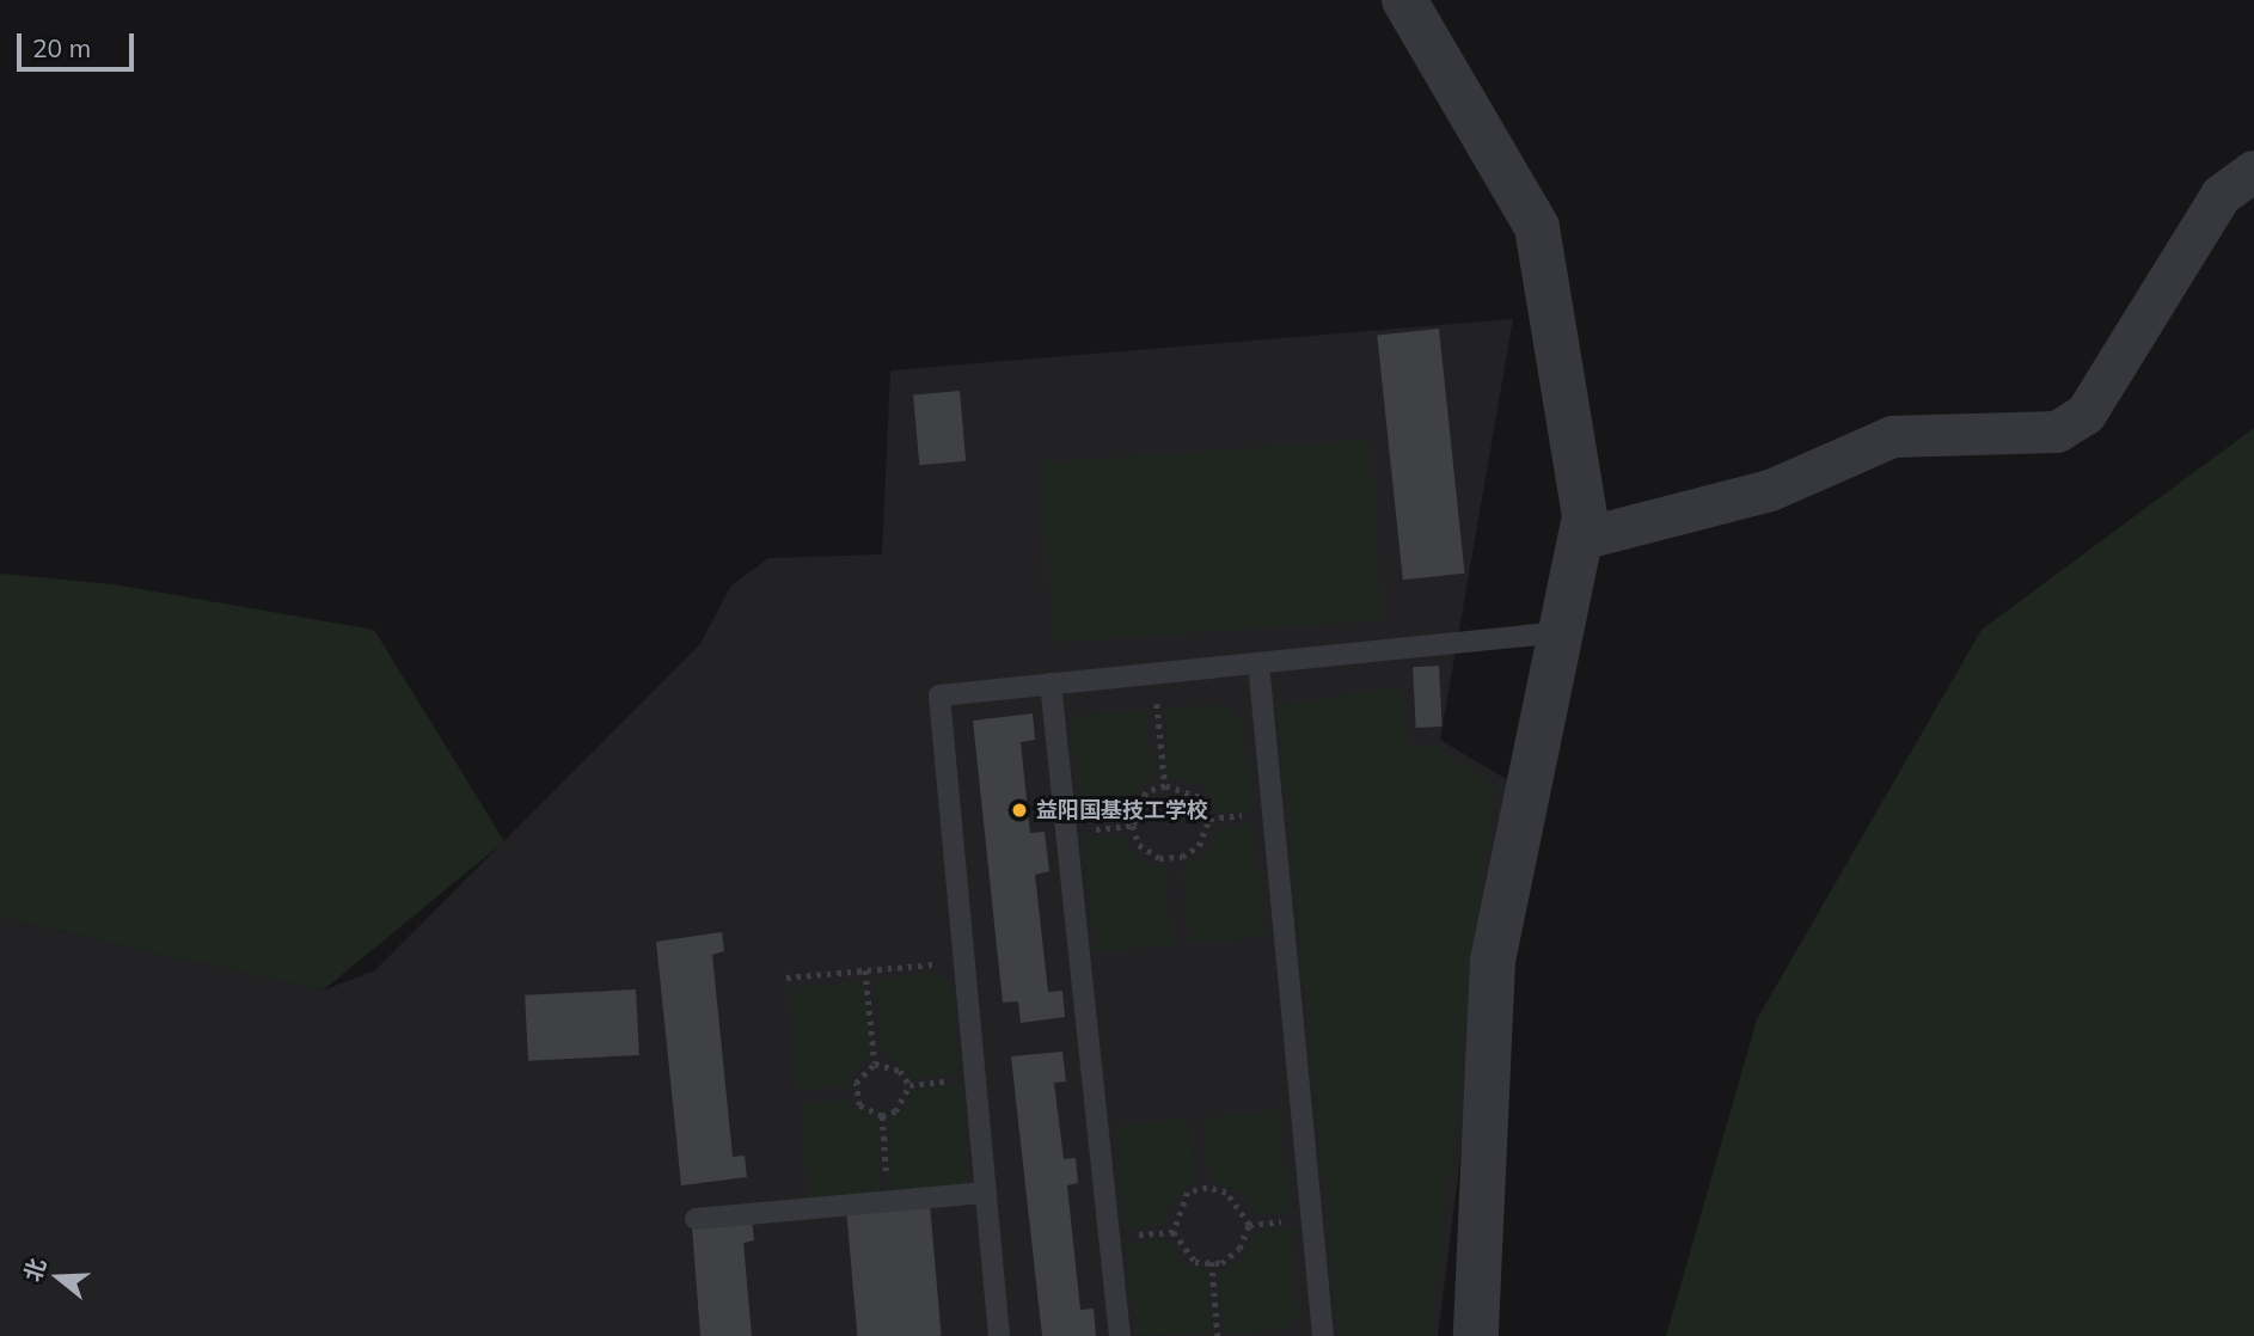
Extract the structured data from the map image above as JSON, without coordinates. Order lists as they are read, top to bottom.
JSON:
{
  "places": ["益阳国基技工学校"],
  "scale_bar": "20 m",
  "north": "left"
}
